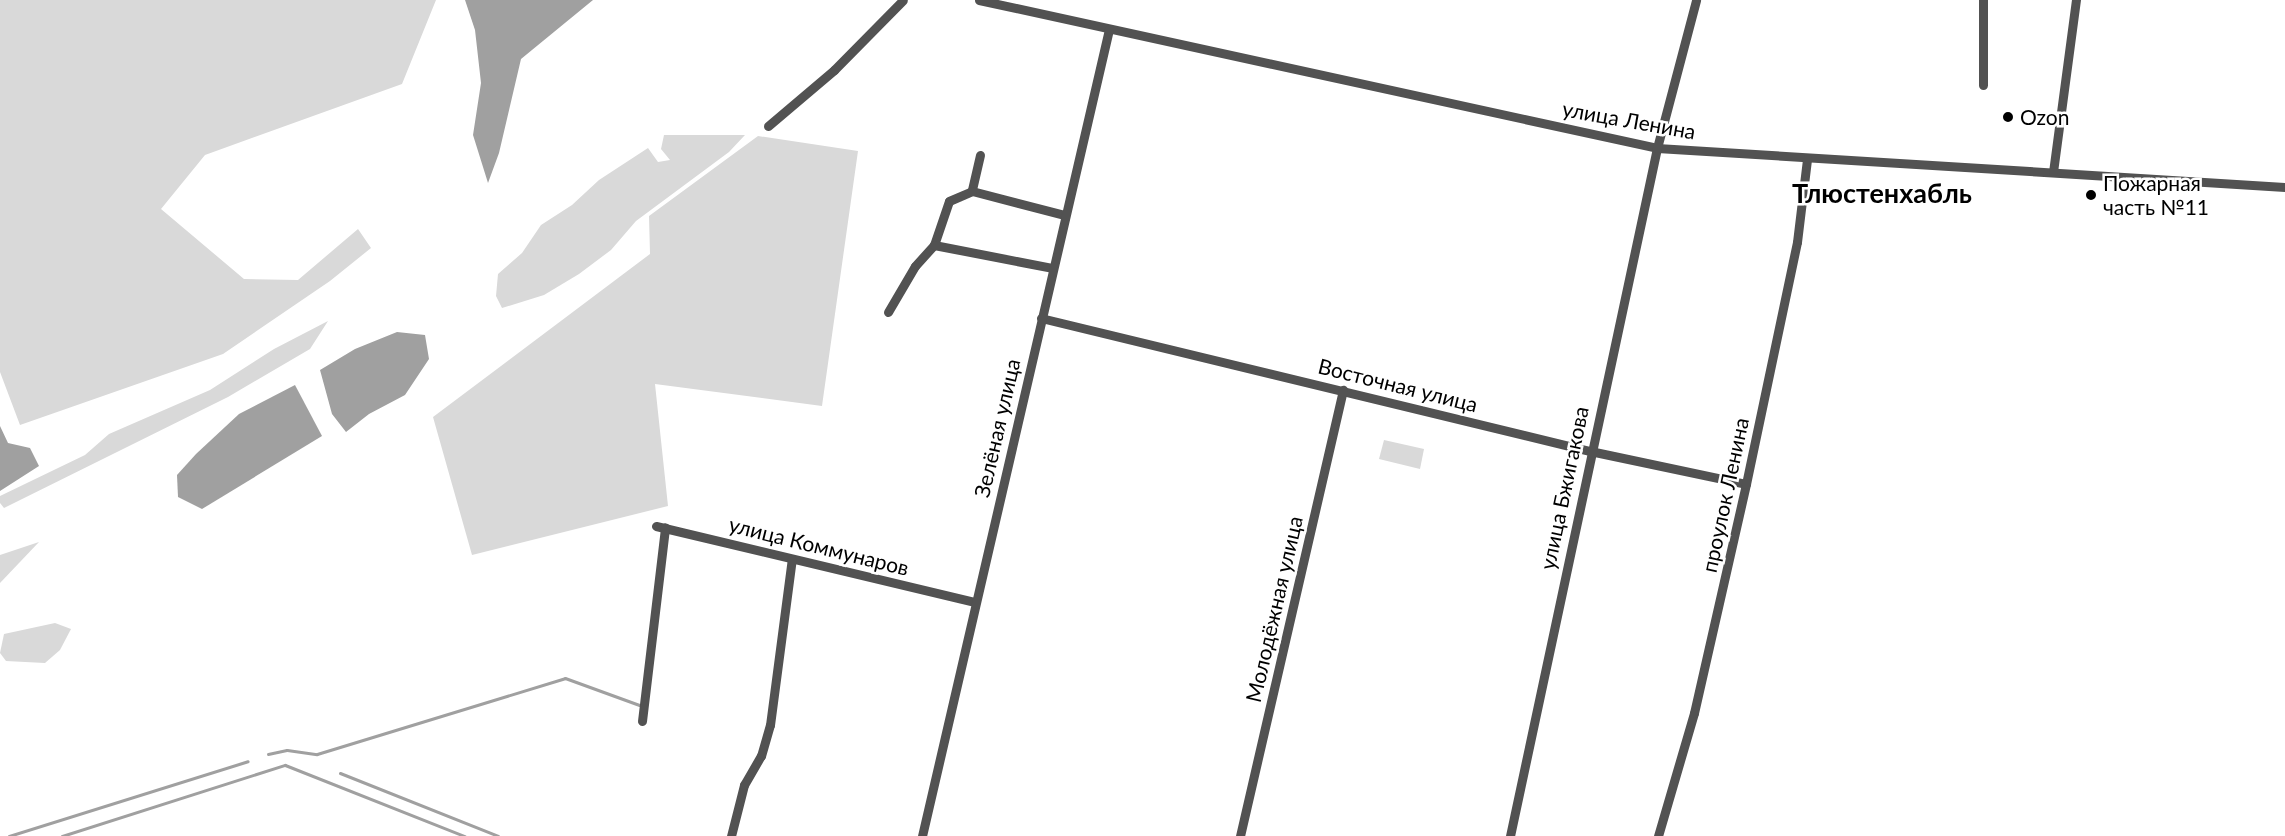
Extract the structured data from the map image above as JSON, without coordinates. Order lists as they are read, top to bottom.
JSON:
{
  "streets": {
    "street": [
      "улица Ленина",
      "Восточная улица",
      "Зелёная улица",
      "улица Бжигакова",
      "проулок Ленина",
      "улица Коммунаров",
      "Молодёжная улица"
    ]
  },
  "crossings": [
    ["улица Ленина", "Зелёная улица"],
    ["улица Ленина", "улица Бжигакова"],
    ["улица Ленина", "проулок Ленина"],
    ["Восточная улица", "Зелёная улица"],
    ["Восточная улица", "улица Бжигакова"],
    ["Восточная улица", "проулок Ленина"],
    ["Восточная улица", "Молодёжная улица"],
    ["Зелёная улица", "улица Коммунаров"]
  ],
  "districts": ["Тлюстенхабль"],
  "places": ["Ozon", "Пожарная часть №11"]
}
